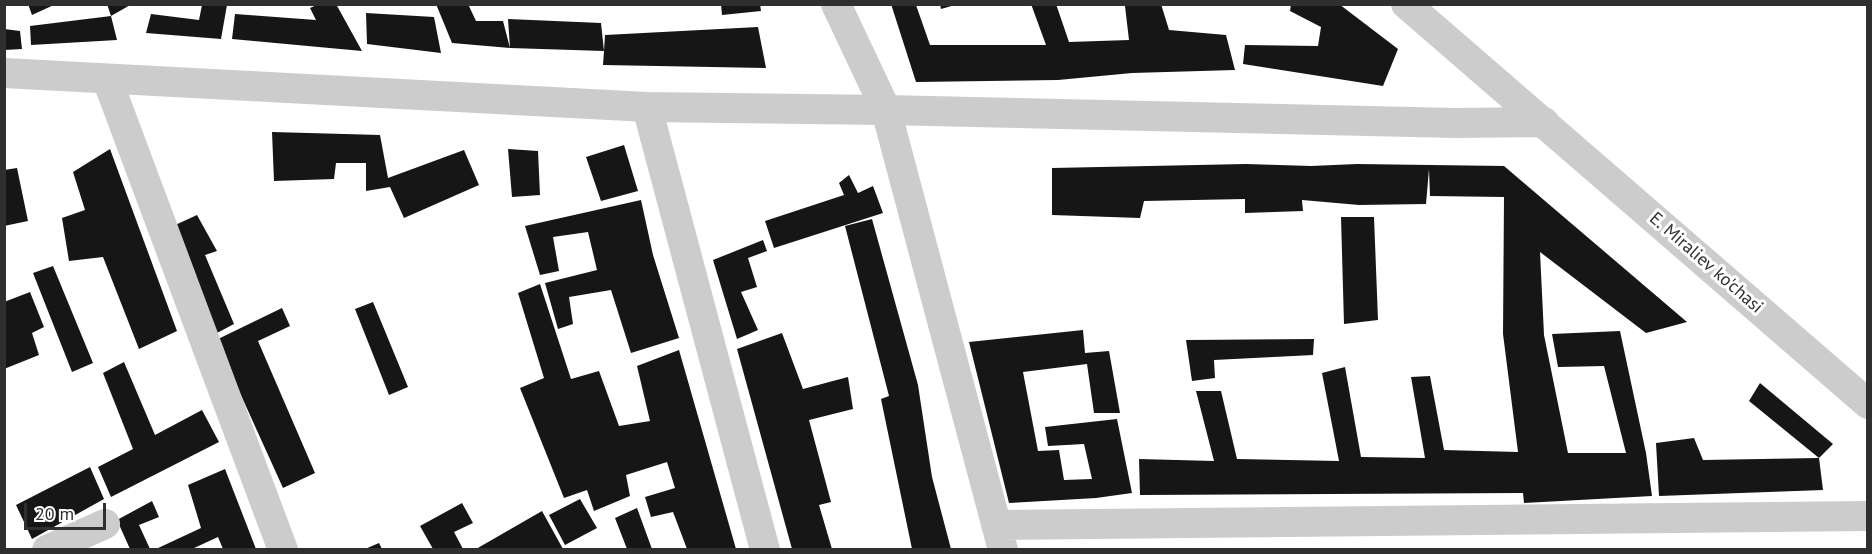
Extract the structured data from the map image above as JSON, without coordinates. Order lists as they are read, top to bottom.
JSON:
{
  "streets": {
    "street": ["E. Miraliev ko'chasi"]
  },
  "scale_bar": "20 m"
}
